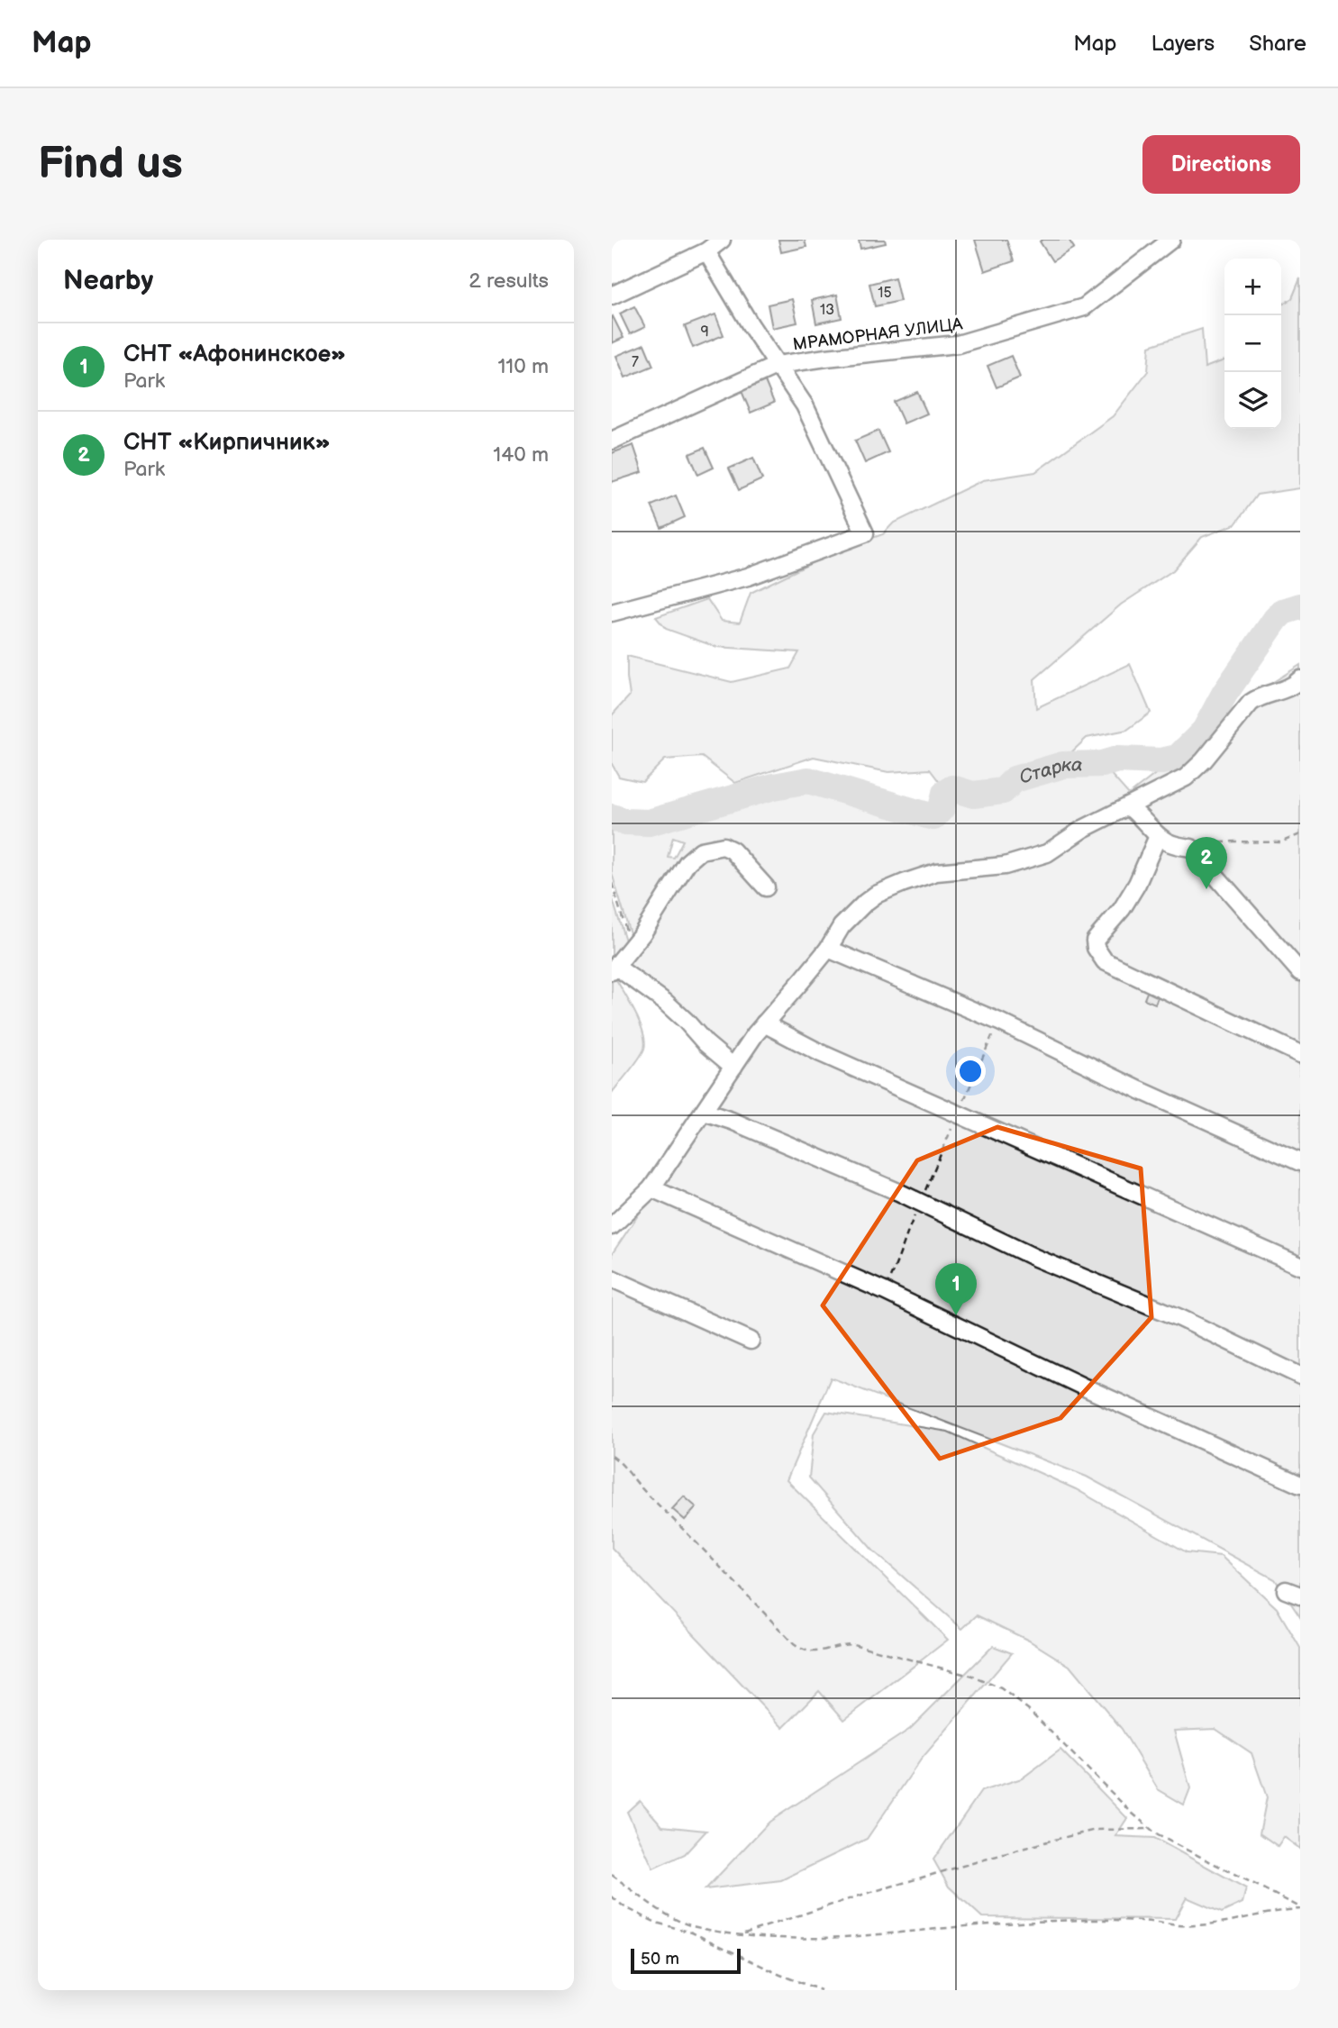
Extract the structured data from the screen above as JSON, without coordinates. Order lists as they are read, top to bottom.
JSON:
{
  "streets": {
    "street": ["МРАМОРНАЯ УЛИЦА"]
  },
  "water": ["Старка"],
  "house_numbers": [
    "15",
    "13",
    "9",
    "7"
  ],
  "scale_bar": "50 m",
  "page": {
    "header": "Map",
    "nav": ["Map", "Layers", "Share"],
    "buttons": "Directions",
    "title": "Find us",
    "heading": ["Nearby", "2 results"],
    "map_buttons": ["+", "−"],
    "list": [
      {
        "mark": "1",
        "name": "СНТ «Афонинское»",
        "note": "Park",
        "value": "110 m"
      },
      {
        "mark": "2",
        "name": "СНТ «Кирпичник»",
        "note": "Park",
        "value": "140 m"
      }
    ],
    "pins": ["2", "1"],
    "scale": "50 m"
  }
}
